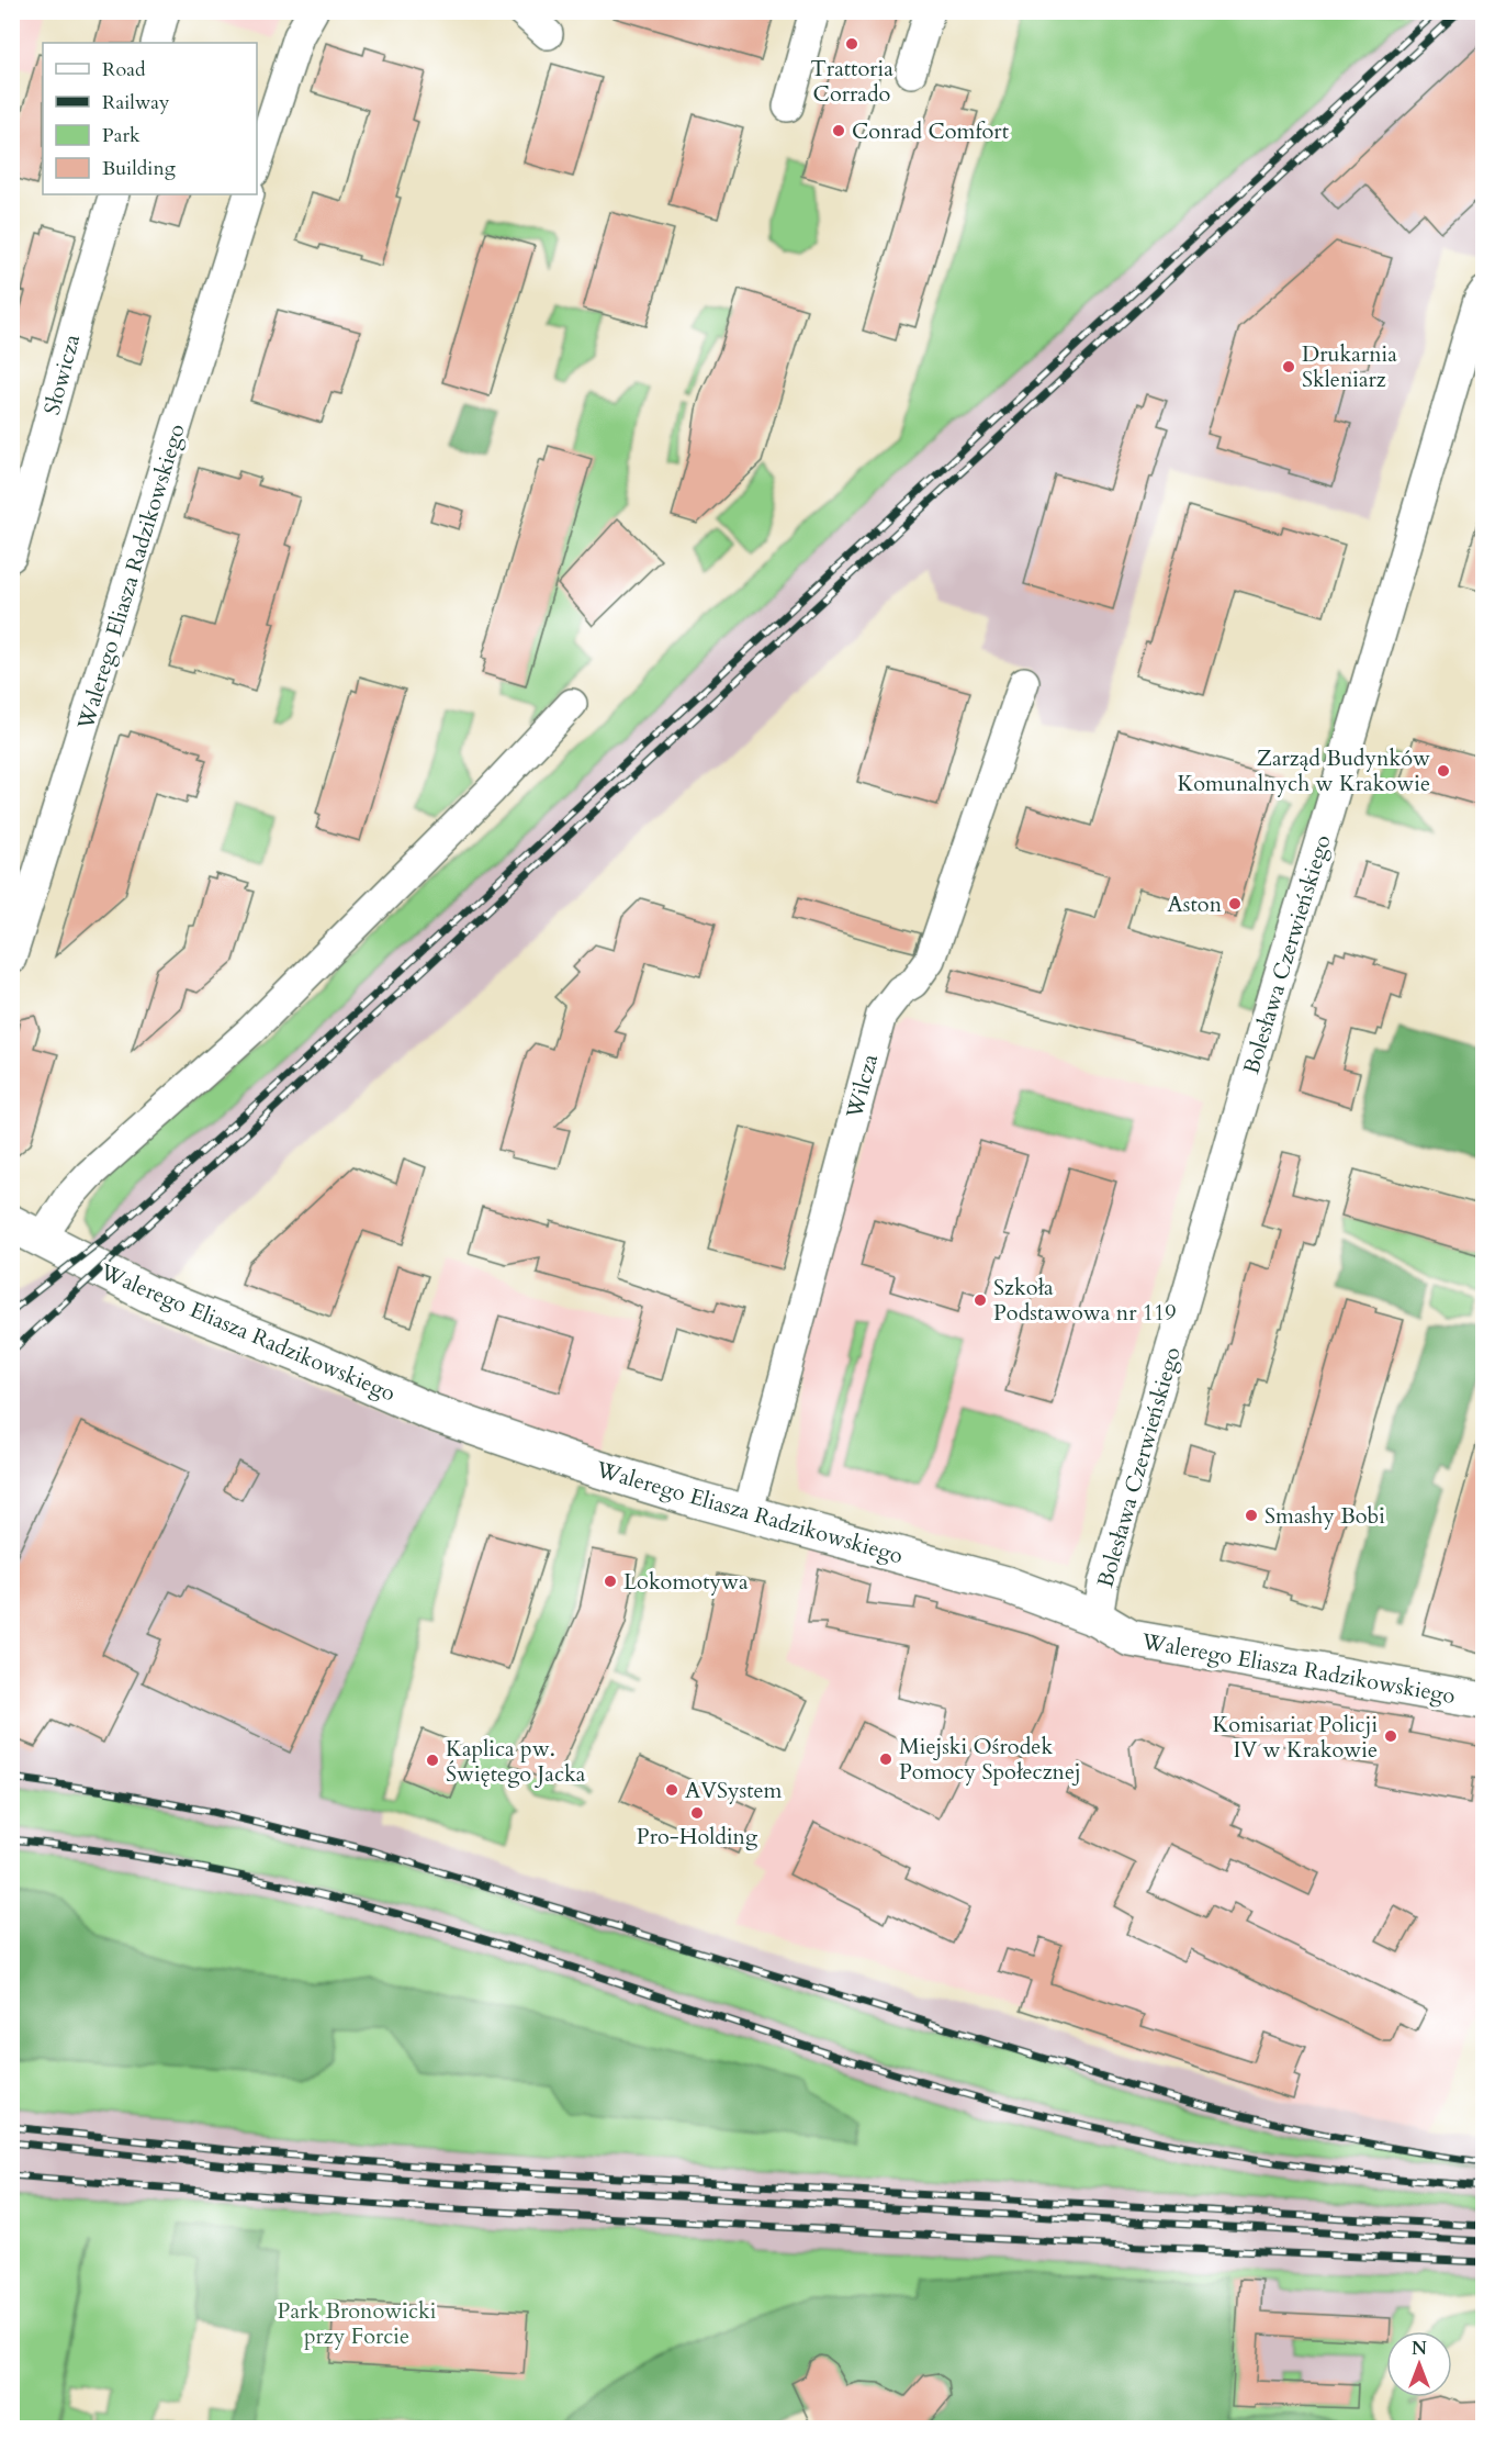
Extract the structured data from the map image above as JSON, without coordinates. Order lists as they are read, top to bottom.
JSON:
{
  "streets": {
    "street": [
      "Słowicza",
      "Walerego Eliasza Radzikowskiego",
      "Bolesława Czerwieńskiego",
      "Wilcza"
    ]
  },
  "crossings": [
    ["Walerego Eliasza Radzikowskiego", "Bolesława Czerwieńskiego"],
    ["Walerego Eliasza Radzikowskiego", "Wilcza"]
  ],
  "parks": ["Park Bronowicki przy Forcie"],
  "places": [
    "Trattoria Corrado",
    "Conrad Comfort",
    "Drukarnia Skleniarz",
    "Zarząd Budynków Komunalnych w Krakowie",
    "Aston",
    "Szkoła Podstawowa nr 119",
    "Smashy Bobi",
    "Lokomotywa",
    "Komisariat Policji IV w Krakowie",
    "Miejski Ośrodek Pomocy Społecznej",
    "Kaplica pw. Świętego Jacka",
    "AVSystem",
    "Pro-Holding"
  ],
  "legend": [
    "Road",
    "Railway",
    "Park",
    "Building"
  ],
  "north": "top"
}
